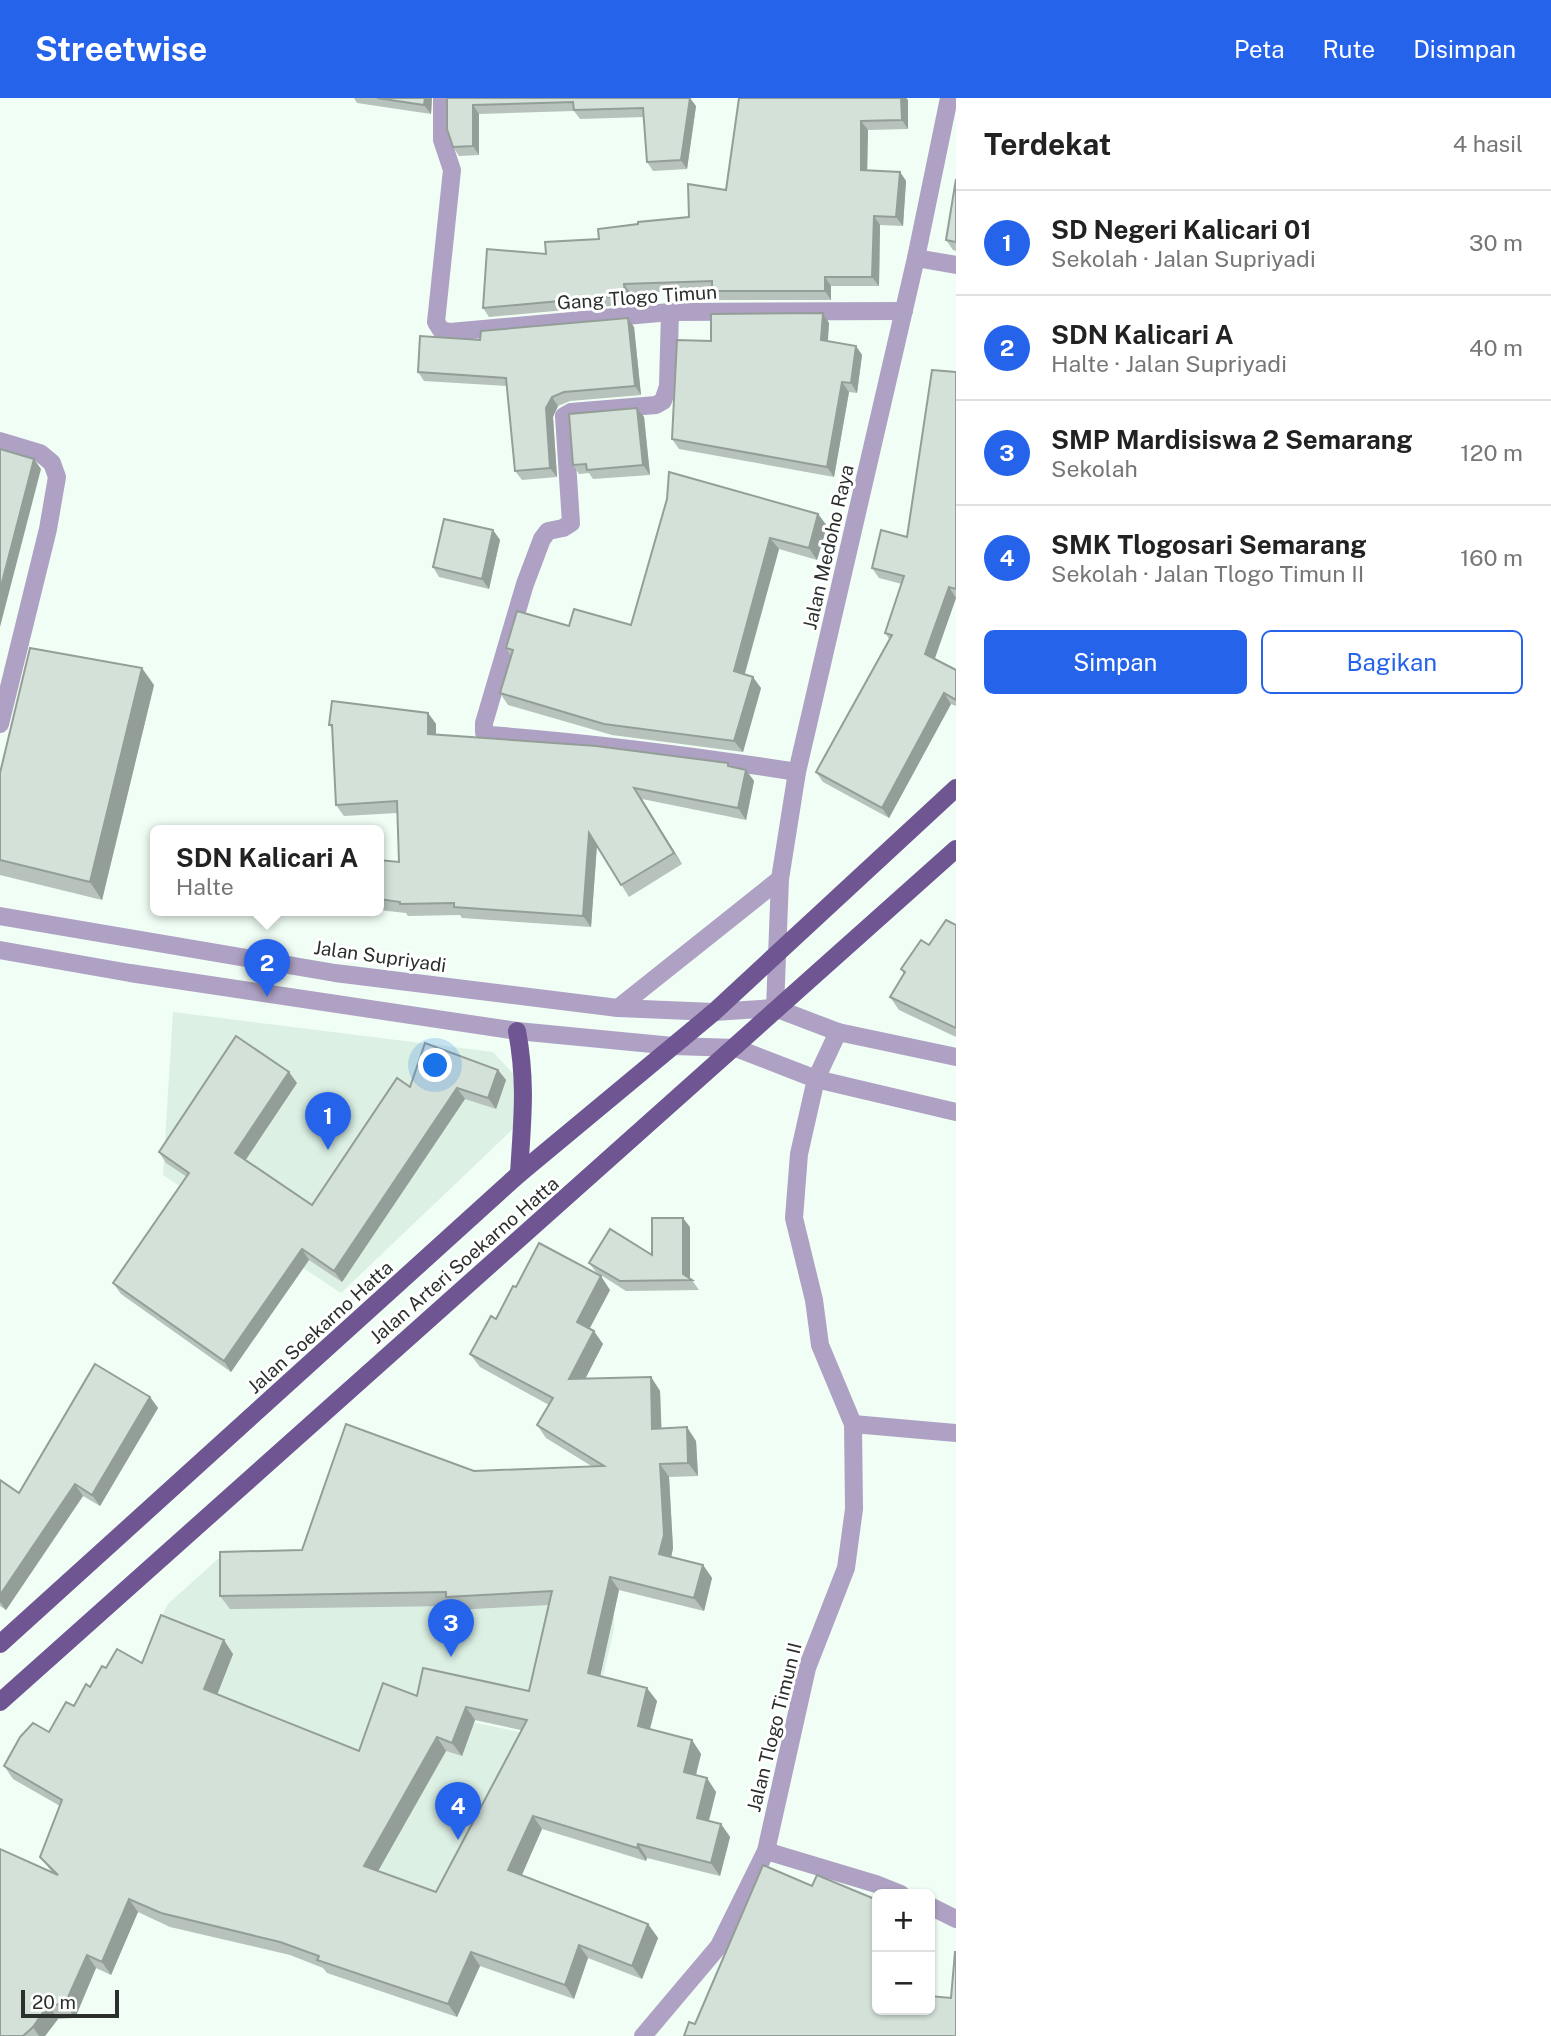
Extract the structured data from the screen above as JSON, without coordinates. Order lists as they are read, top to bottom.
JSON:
{
  "streets": {
    "main road": ["Jalan Arteri Soekarno Hatta", "Jalan Soekarno Hatta"],
    "street": [
      "Gang Tlogo Timun",
      "Jalan Medoho Raya",
      "Jalan Supriyadi",
      "Jalan Tlogo Timun II"
    ]
  },
  "crossings": [
    ["Gang Tlogo Timun", "Jalan Medoho Raya"],
    ["Jalan Medoho Raya", "Jalan Supriyadi"],
    ["Jalan Medoho Raya", "Jalan Arteri Soekarno Hatta"],
    ["Jalan Supriyadi", "Jalan Arteri Soekarno Hatta"]
  ],
  "scale_bar": "20 m",
  "page": {
    "header": "Streetwise",
    "nav": ["Peta", "Rute", "Disimpan"],
    "heading": ["Terdekat", "4 hasil"],
    "list": [
      {
        "mark": "1",
        "name": "SD Negeri Kalicari 01",
        "note": "Sekolah · Jalan Supriyadi",
        "value": "30 m"
      },
      {
        "mark": "2",
        "name": "SDN Kalicari A",
        "note": "Halte · Jalan Supriyadi",
        "value": "40 m"
      },
      {
        "mark": "3",
        "name": "SMP Mardisiswa 2 Semarang",
        "note": "Sekolah",
        "value": "120 m"
      },
      {
        "mark": "4",
        "name": "SMK Tlogosari Semarang",
        "note": "Sekolah · Jalan Tlogo Timun II",
        "value": "160 m"
      }
    ],
    "buttons": ["Simpan", "Bagikan"],
    "popup": ["SDN Kalicari A", "Halte"],
    "pins": [
      "2",
      "1",
      "3",
      "4"
    ],
    "map_buttons": ["+", "−"],
    "scale": "20 m"
  }
}
